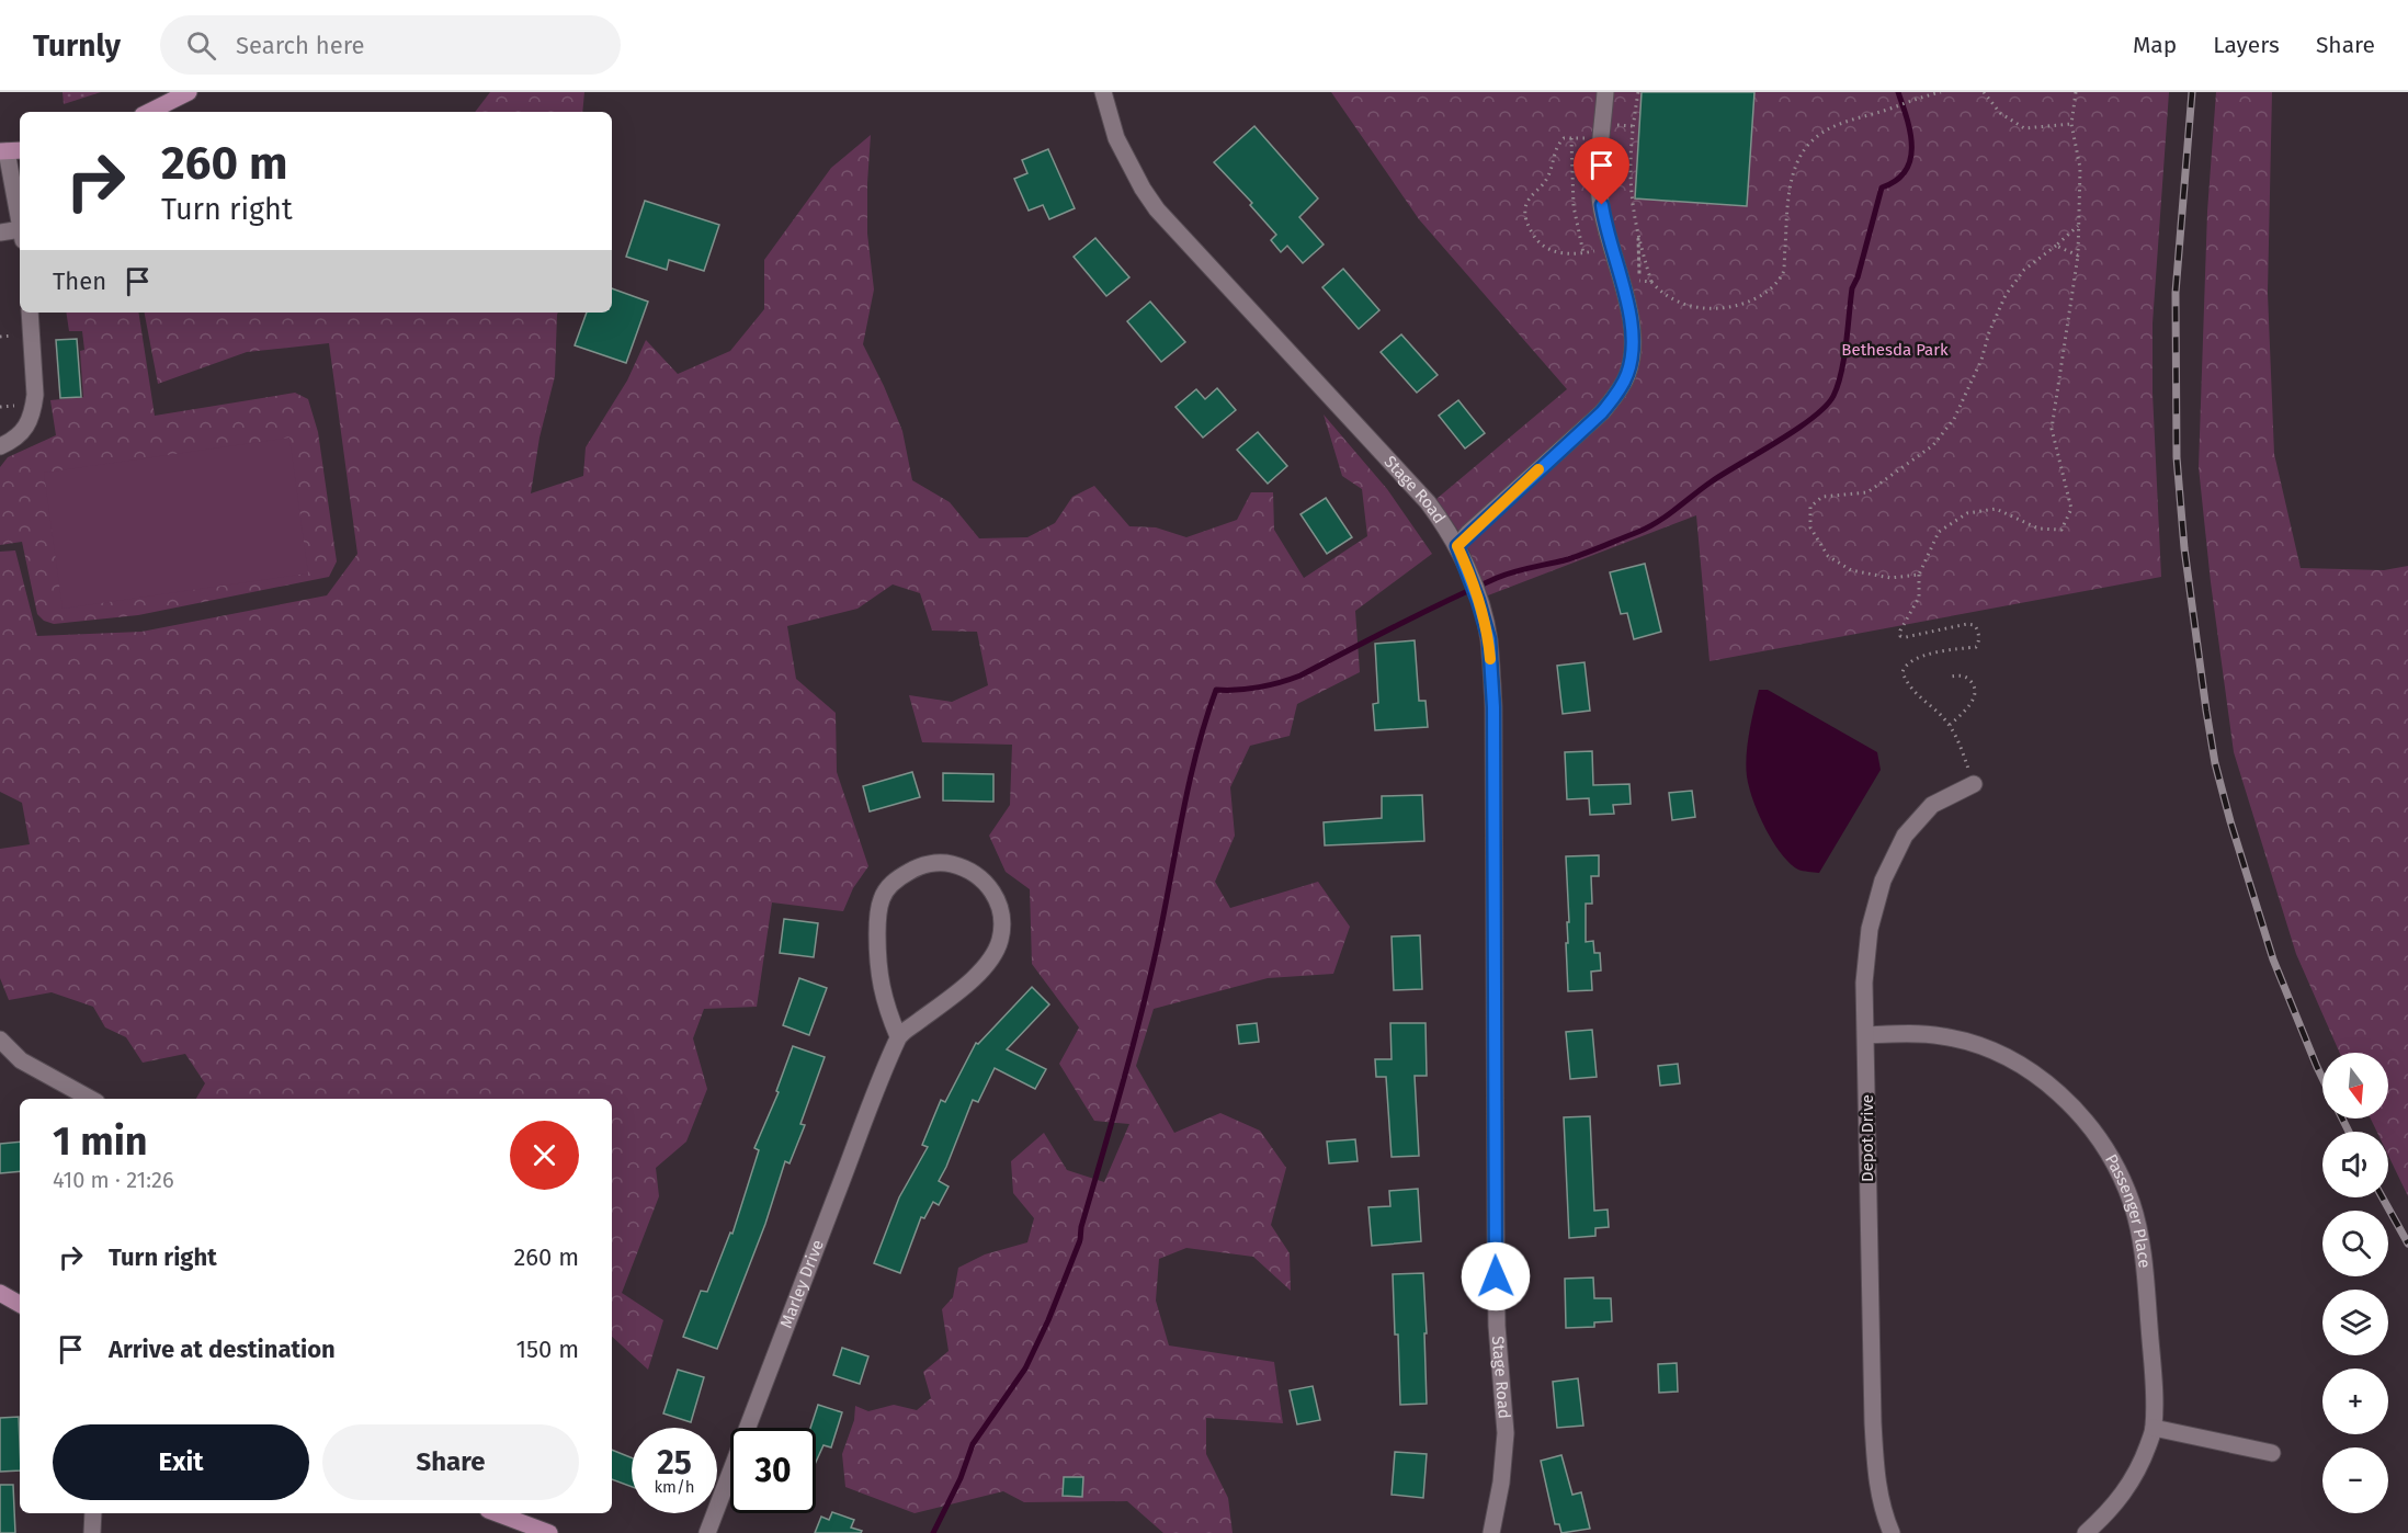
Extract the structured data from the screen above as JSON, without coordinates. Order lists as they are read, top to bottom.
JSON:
{
  "streets": {
    "street": [
      "Stage Road",
      "Depot Drive",
      "Passenger Place",
      "Marley Drive"
    ]
  },
  "crossings": [
    ["Depot Drive", "Passenger Place"]
  ],
  "parks": ["Bethesda Park"],
  "north": "bottom",
  "page": {
    "header": "Turnly",
    "search": "Search here",
    "nav": ["Map", "Layers", "Share"],
    "turn": ["260 m", "Turn right"],
    "then": "Then",
    "map_buttons": ["+", "−"],
    "heading": ["1 min", "410 m · 21:26"],
    "list": [
      {
        "name": "Turn right",
        "value": "260 m"
      },
      {
        "name": "Arrive at destination",
        "value": "150 m"
      }
    ],
    "buttons": ["Exit", "Share"],
    "speed": "25 km/h",
    "limit": "30"
  }
}
